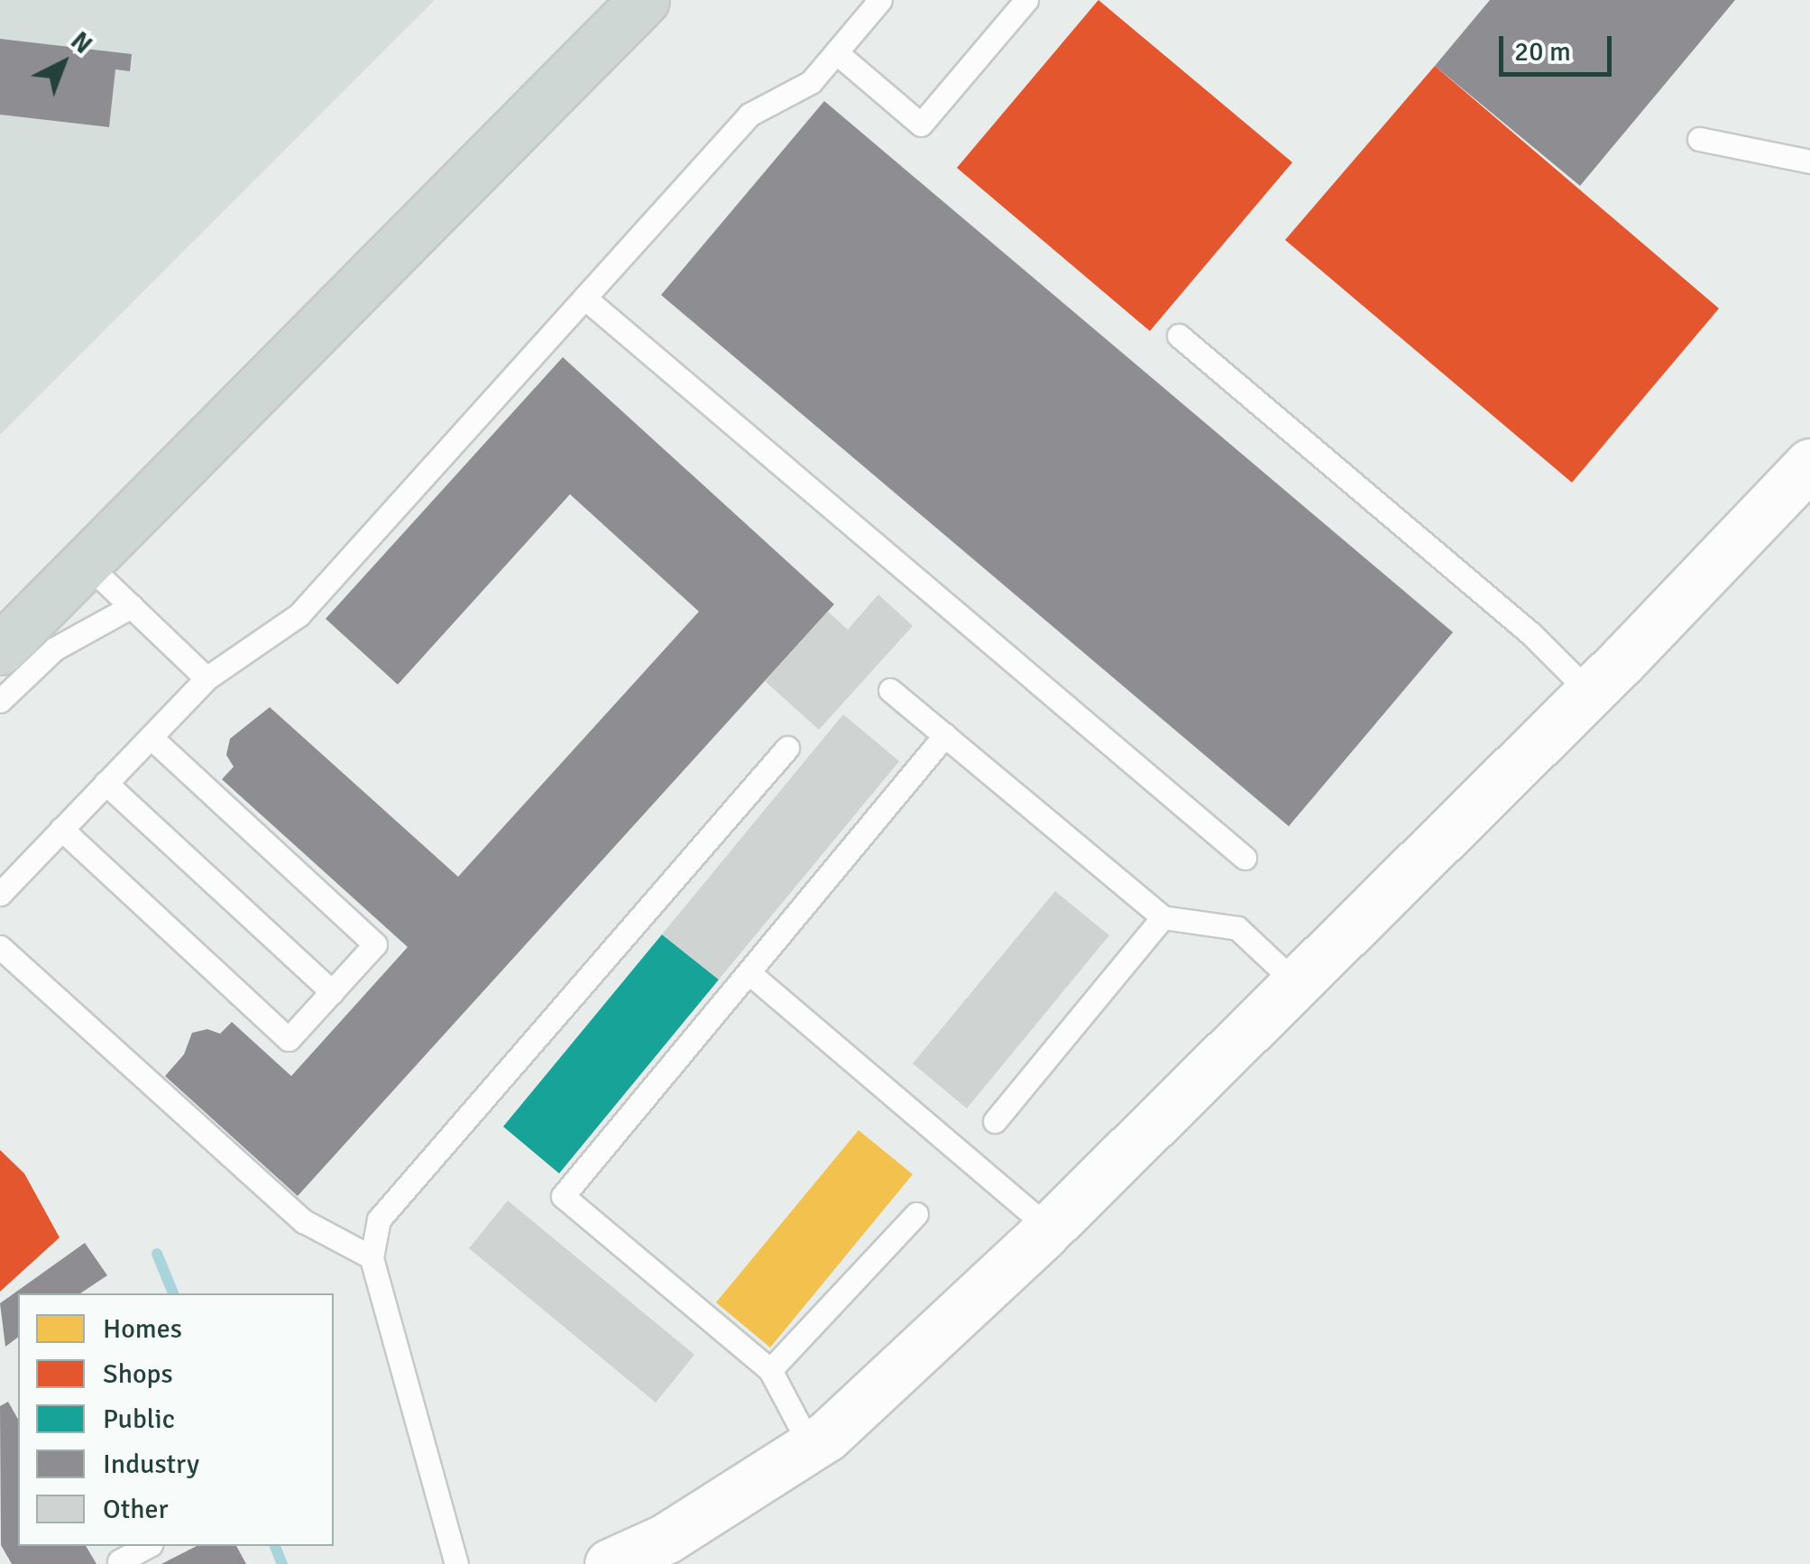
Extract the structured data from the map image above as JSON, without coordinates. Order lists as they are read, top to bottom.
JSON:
{
  "legend": [
    "Homes",
    "Shops",
    "Public",
    "Industry",
    "Other"
  ],
  "scale_bar": "20 m",
  "north": "top right"
}
